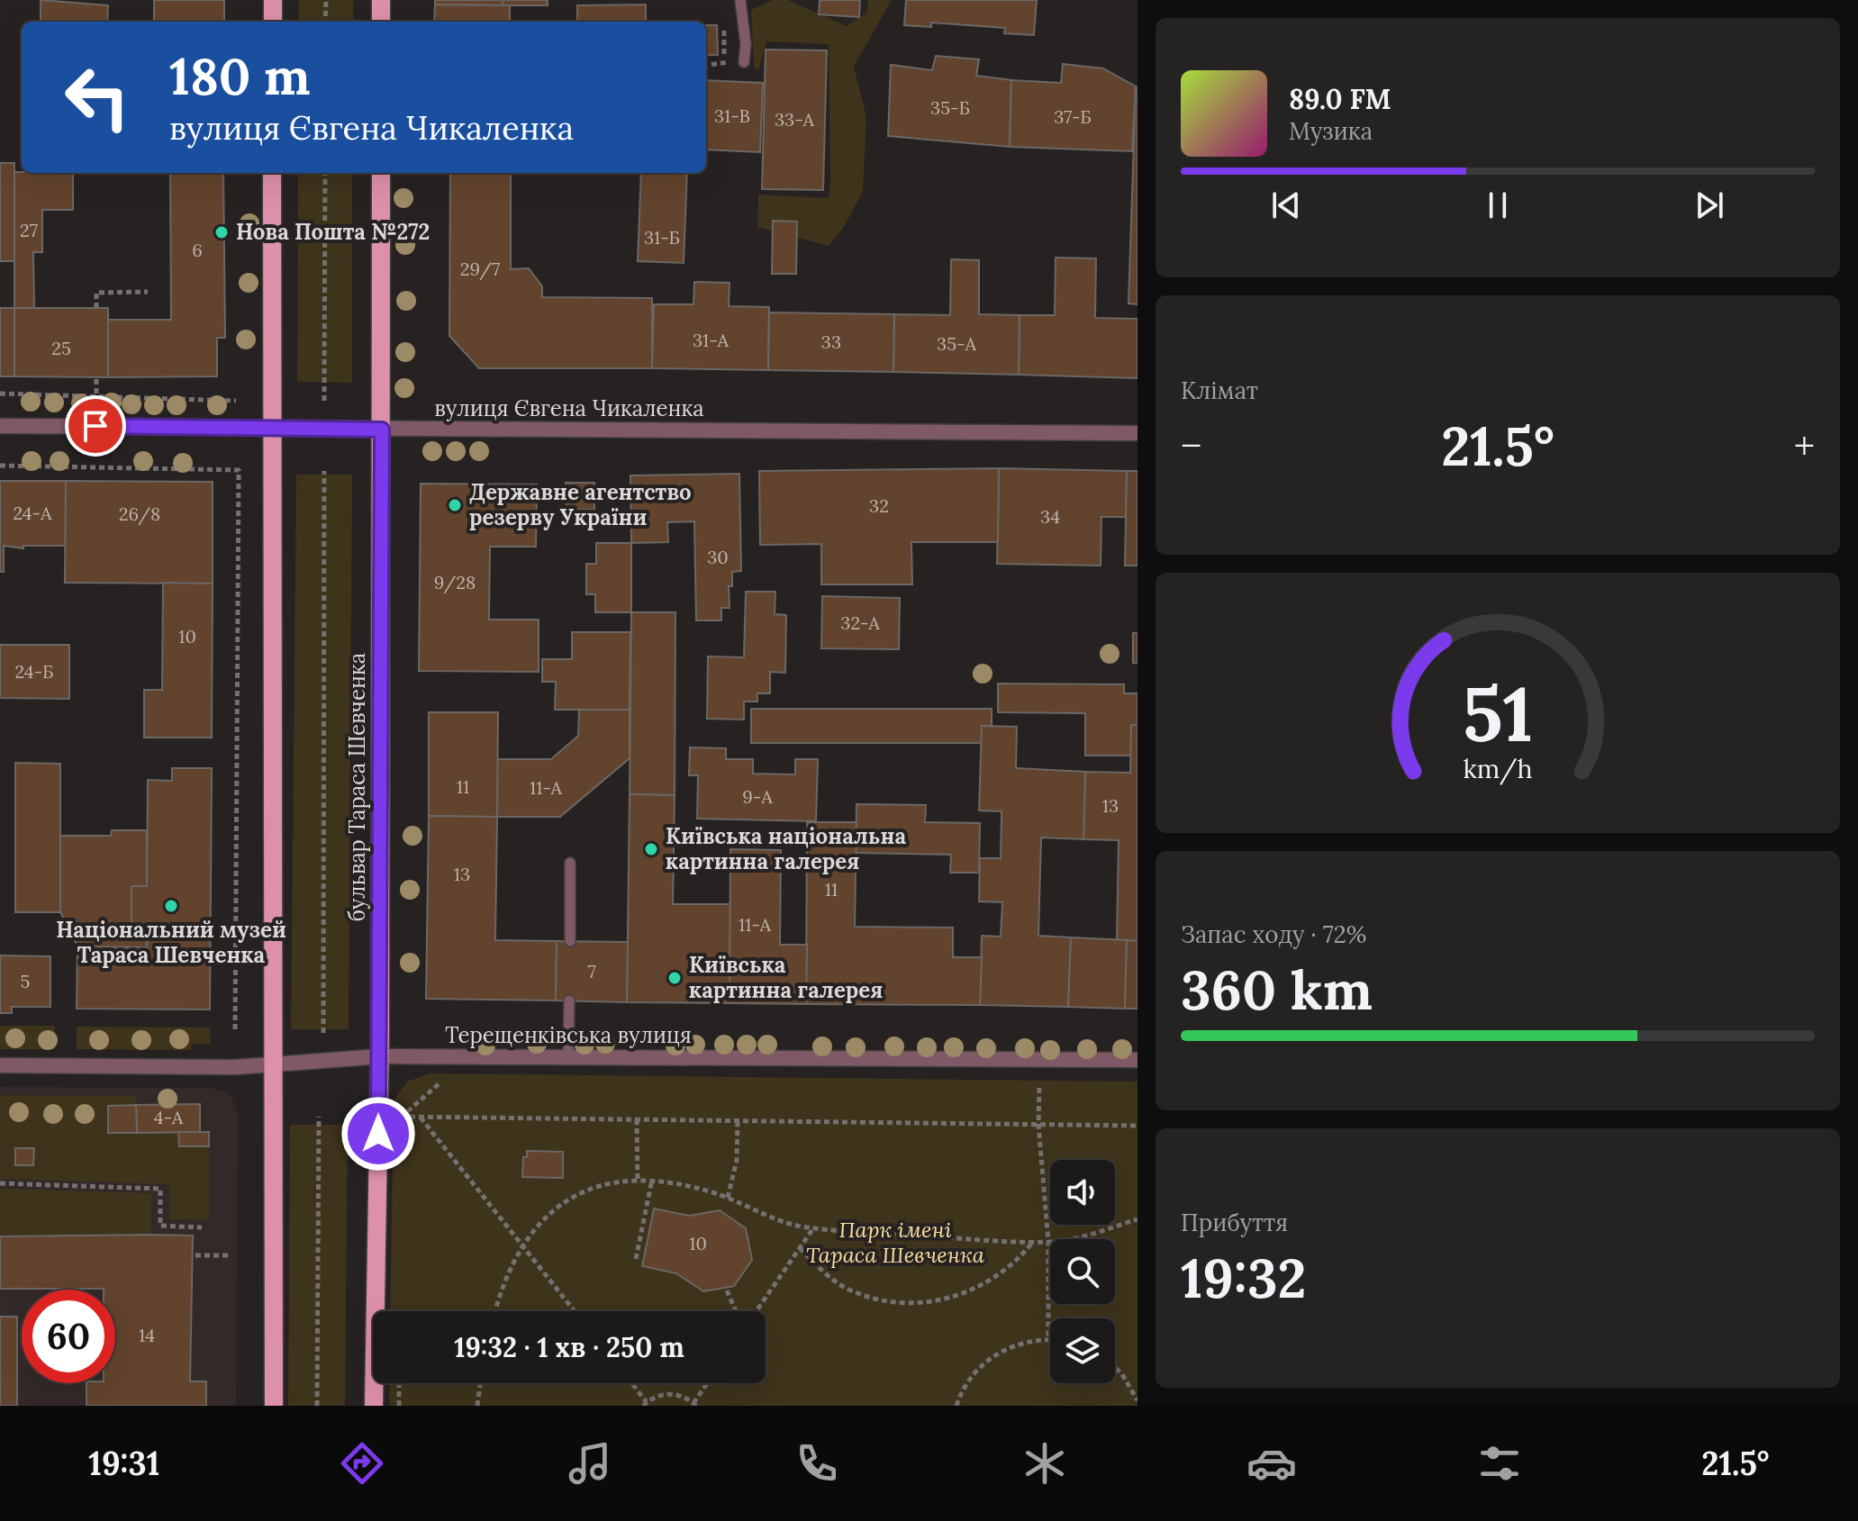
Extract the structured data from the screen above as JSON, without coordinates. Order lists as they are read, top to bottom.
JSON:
{
  "streets": {
    "main road": ["бульвар Тараса Шевченка"],
    "street": ["вулиця Євгена Чикаленка", "Терещенківська вулиця"]
  },
  "crossings": [
    ["вулиця Євгена Чикаленка", "бульвар Тараса Шевченка"],
    ["бульвар Тараса Шевченка", "Терещенківська вулиця"]
  ],
  "parks": ["Парк імені Тараса Шевченка"],
  "places": [
    "Нова Пошта №272",
    "Державне агентство резерву України",
    "Київська національна картинна галерея",
    "Національний музей Тараса Шевченка",
    "Київська картинна галерея"
  ],
  "house_numbers": [
    "35-Б",
    "31-В",
    "37-Б",
    "33-А",
    "27",
    "31-Б",
    "6",
    "29/7",
    "31-А",
    "33",
    "35-А",
    "25",
    "32",
    "24-А",
    "26/8",
    "34",
    "30",
    "9/28",
    "32-А",
    "10",
    "24-Б",
    "11",
    "11-А",
    "9-А",
    "13",
    "13",
    "11",
    "11-А",
    "7",
    "5",
    "4-А",
    "10",
    "14"
  ],
  "page": {
    "turn": ["180 m", "вулиця Євгена Чикаленка"],
    "song": ["89.0 FM", "Музика"],
    "tile": [
      "Клімат",
      ["Запас ходу · 72%", "360 km"],
      ["Прибуття", "19:32"]
    ],
    "heat": ["−", "21.5°", "+"],
    "limit": "60",
    "trip": "19:32 · 1 хв · 250 m",
    "tabs": ["19:31", "21.5°"],
    "gauge": ["51", "km/h"]
  }
}
